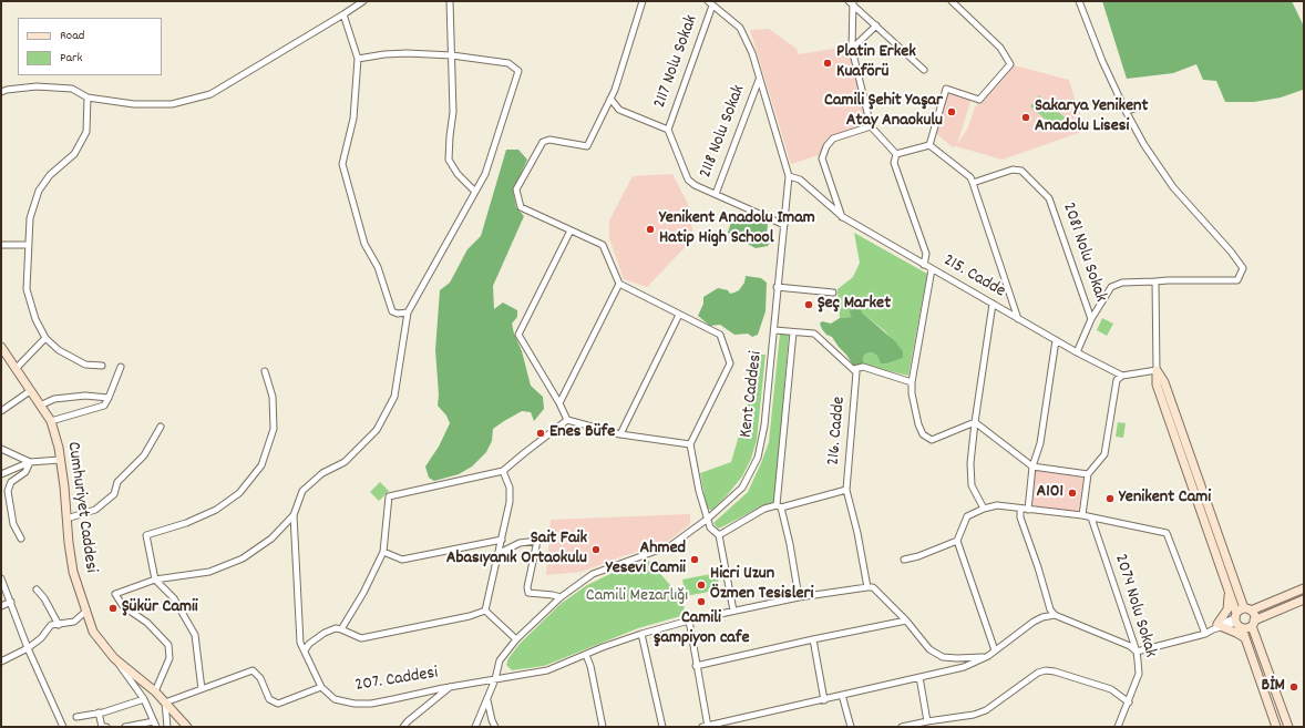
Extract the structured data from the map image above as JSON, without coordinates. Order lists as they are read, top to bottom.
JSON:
{
  "streets": {
    "street": [
      "2117 Nolu Sokak",
      "2118 Nolu Sokak",
      "2081 Nolu Sokak",
      "215. Cadde",
      "Kent Caddesi",
      "216. Cadde",
      "Cumhuriyet Caddesi",
      "2074 Nolu Sokak",
      "207. Caddesi"
    ]
  },
  "crossings": [
    ["2117 Nolu Sokak", "Kent Caddesi"],
    ["2118 Nolu Sokak", "Kent Caddesi"],
    ["2081 Nolu Sokak", "215. Cadde"],
    ["215. Cadde", "Kent Caddesi"],
    ["Kent Caddesi", "207. Caddesi"],
    ["216. Cadde", "207. Caddesi"]
  ],
  "parks": ["Camili Mezarlığı"],
  "places": [
    "Platin Erkek Kuaförü",
    "Camili Şehit Yaşar Atay Anaokulu",
    "Sakarya Yenikent Anadolu Lisesi",
    "Yenikent Anadolu Imam Hatip High School",
    "Şeç Market",
    "Enes Büfe",
    "A101",
    "Yenikent Cami",
    "Sait Faik Abasıyanık Ortaokulu",
    "Ahmed Yesevi Camii",
    "Hicri Uzun Özmen Tesisleri",
    "Camili şampiyon cafe",
    "Şükür Camii",
    "BİM"
  ],
  "legend": ["Road", "Park"]
}
